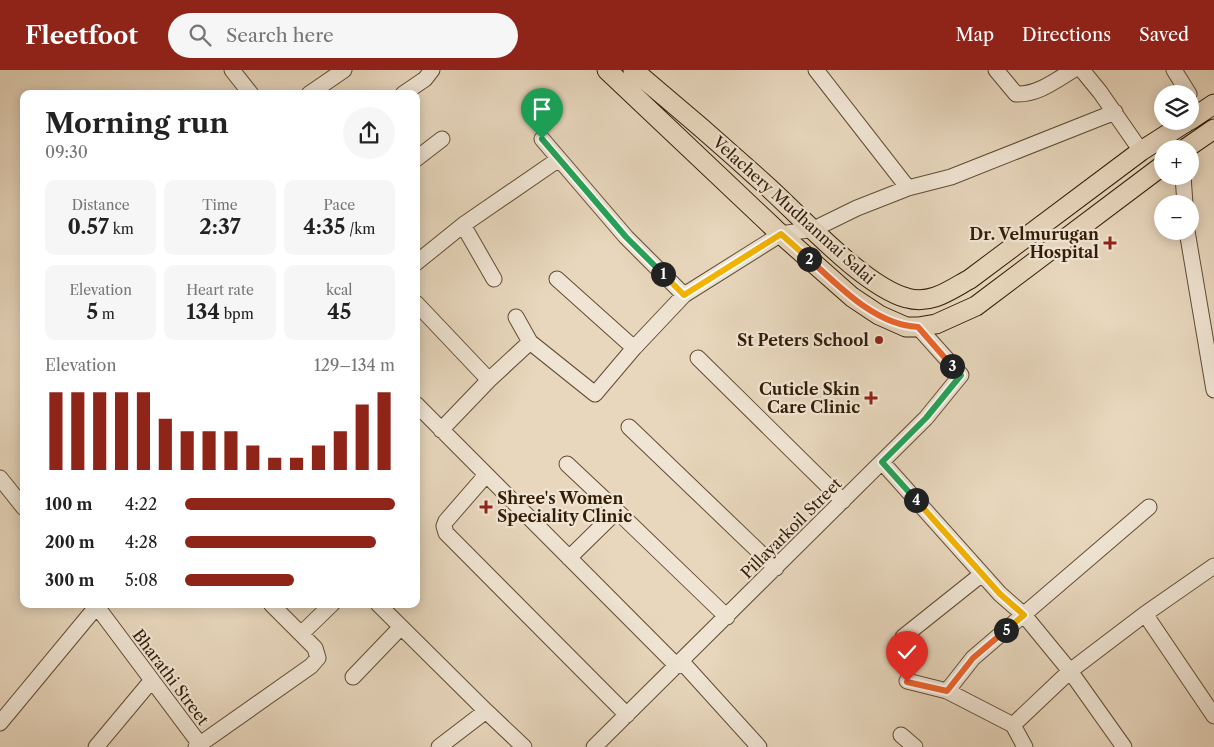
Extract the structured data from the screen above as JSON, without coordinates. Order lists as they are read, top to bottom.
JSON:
{
  "streets": {
    "main road": ["Velachery Mudhanmai Salai"],
    "street": ["Pillayarkoil Street", "Bharathi Street"]
  },
  "crossings": [
    ["Velachery Mudhanmai Salai", "Pillayarkoil Street"]
  ],
  "places": {
    "health": ["Dr. Velmurugan Hospital", "Cuticle Skin Care Clinic", "Shree's Women Speciality Clinic"],
    "other": ["St Peters School"]
  },
  "page": {
    "header": "Fleetfoot",
    "search": "Search here",
    "nav": ["Map", "Directions", "Saved"],
    "map_buttons": ["+", "−"],
    "heading": ["Morning run", "09:30"],
    "stats": [
      ["Distance", "0.57 km"],
      ["Time", "2:37"],
      ["Pace", "4:35 /km"],
      ["Elevation", "5 m"],
      ["Heart rate", "134 bpm"],
      ["kcal", "45"]
    ],
    "pins": [
      "2",
      "1",
      "3",
      "4",
      "5"
    ],
    "chart": ["Elevation", "129–134 m"],
    "list": [
      {
        "name": "100 m",
        "note": "4:22"
      },
      {
        "name": "200 m",
        "note": "4:28"
      },
      {
        "name": "300 m",
        "note": "5:08"
      }
    ]
  }
}
